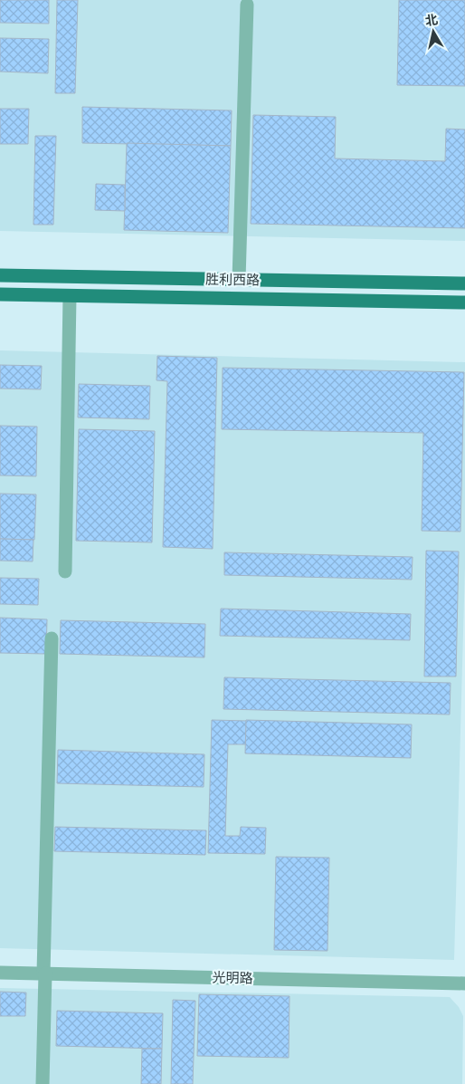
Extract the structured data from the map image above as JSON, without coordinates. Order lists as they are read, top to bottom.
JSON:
{
  "streets": {
    "main road": ["胜利西路"],
    "street": ["光明路"]
  },
  "north": "top"
}
